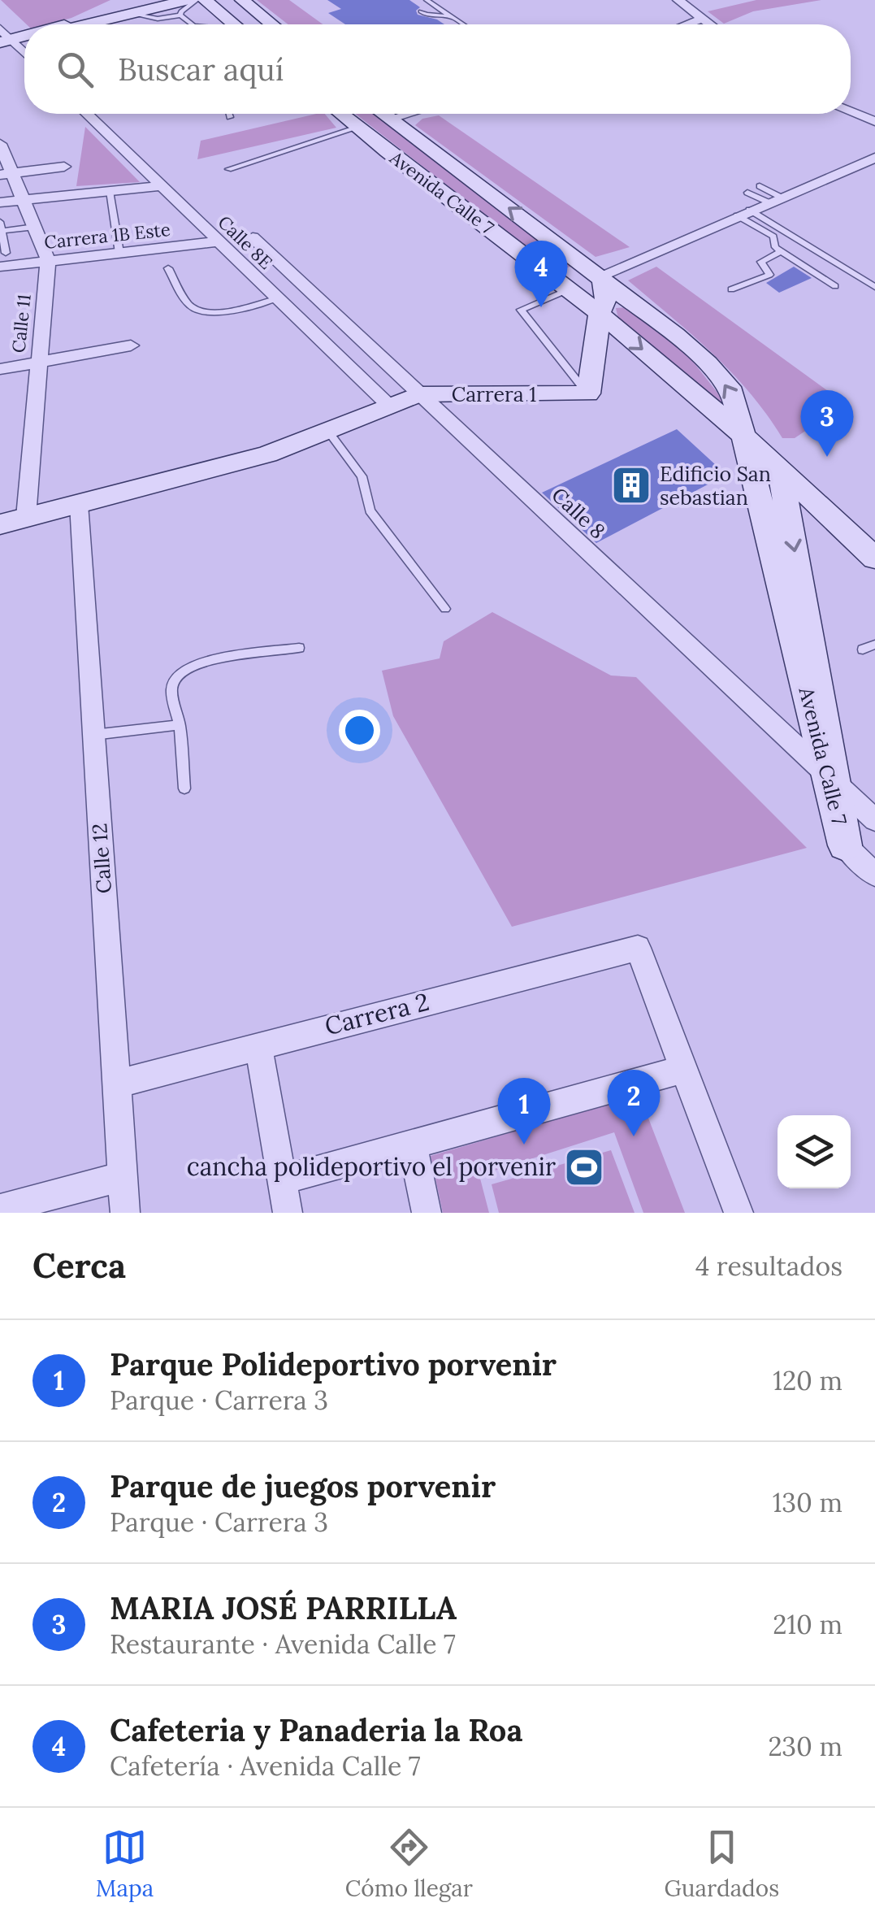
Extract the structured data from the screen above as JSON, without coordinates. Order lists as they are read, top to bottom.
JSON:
{
  "streets": {
    "main road": ["Avenida Calle 7", "Carrera 1"],
    "street": [
      "Carrera 1B Este",
      "Calle 8E",
      "Calle 11",
      "Calle 8",
      "Calle 12",
      "Carrera 2"
    ]
  },
  "crossings": [
    ["Carrera 1B Este", "Calle 8E"],
    ["Carrera 1B Este", "Calle 11"],
    ["Calle 8E", "Carrera 1"],
    ["Calle 11", "Carrera 1"],
    ["Carrera 1", "Calle 8"],
    ["Carrera 1", "Calle 12"],
    ["Calle 12", "Carrera 2"]
  ],
  "places": {
    "building": ["Edificio San sebastian"],
    "sports": ["cancha polideportivo el porvenir"]
  },
  "page": {
    "search": "Buscar aquí",
    "pins": [
      "4",
      "3",
      "2",
      "1"
    ],
    "heading": ["Cerca", "4 resultados"],
    "list": [
      {
        "mark": "1",
        "name": "Parque Polideportivo porvenir",
        "note": "Parque · Carrera 3",
        "value": "120 m"
      },
      {
        "mark": "2",
        "name": "Parque de juegos porvenir",
        "note": "Parque · Carrera 3",
        "value": "130 m"
      },
      {
        "mark": "3",
        "name": "MARIA JOSÉ PARRILLA",
        "note": "Restaurante · Avenida Calle 7",
        "value": "210 m"
      },
      {
        "mark": "4",
        "name": "Cafeteria y Panaderia la Roa",
        "note": "Cafetería · Avenida Calle 7",
        "value": "230 m"
      }
    ],
    "nav": ["Mapa", "Cómo llegar", "Guardados"]
  }
}
